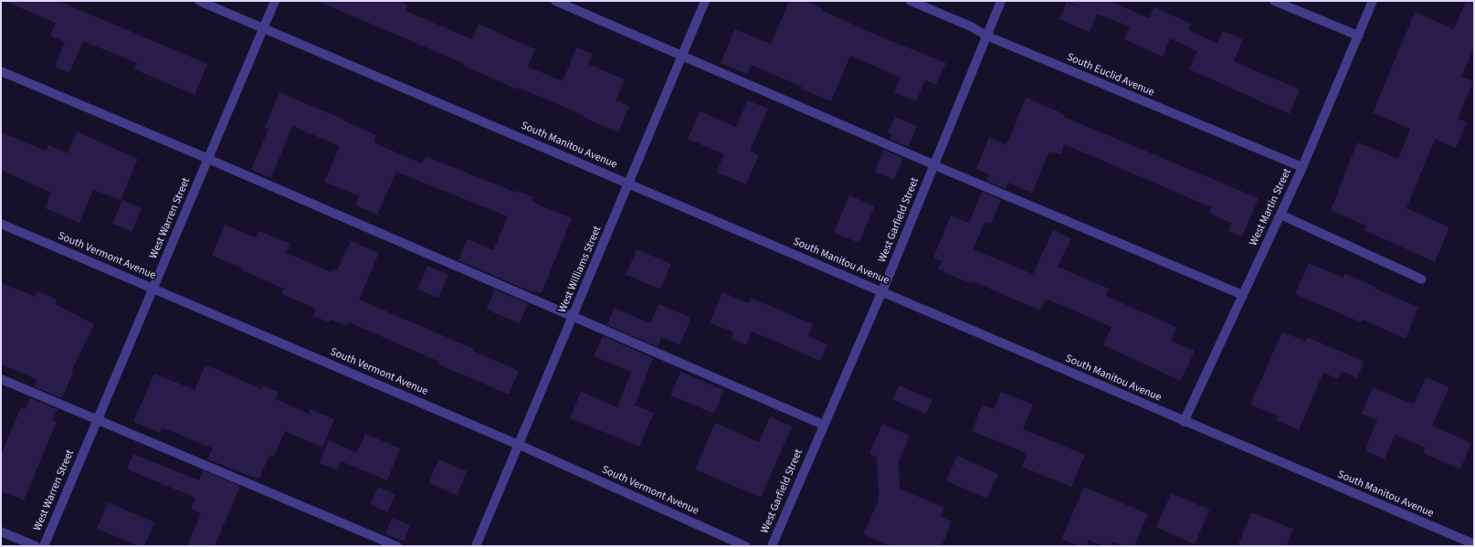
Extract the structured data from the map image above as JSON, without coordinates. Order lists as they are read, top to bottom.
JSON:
{
  "streets": {
    "street": [
      "South Euclid Avenue",
      "South Manitou Avenue",
      "West Martin Street",
      "West Warren Street",
      "West Garfield Street",
      "South Vermont Avenue",
      "West Williams Street"
    ]
  },
  "crossings": [
    ["South Euclid Avenue", "West Martin Street"],
    ["South Euclid Avenue", "West Garfield Street"],
    ["South Manitou Avenue", "West Martin Street"],
    ["South Manitou Avenue", "West Warren Street"],
    ["South Manitou Avenue", "West Garfield Street"],
    ["South Manitou Avenue", "West Williams Street"],
    ["West Warren Street", "South Vermont Avenue"],
    ["South Vermont Avenue", "West Williams Street"]
  ]
}
